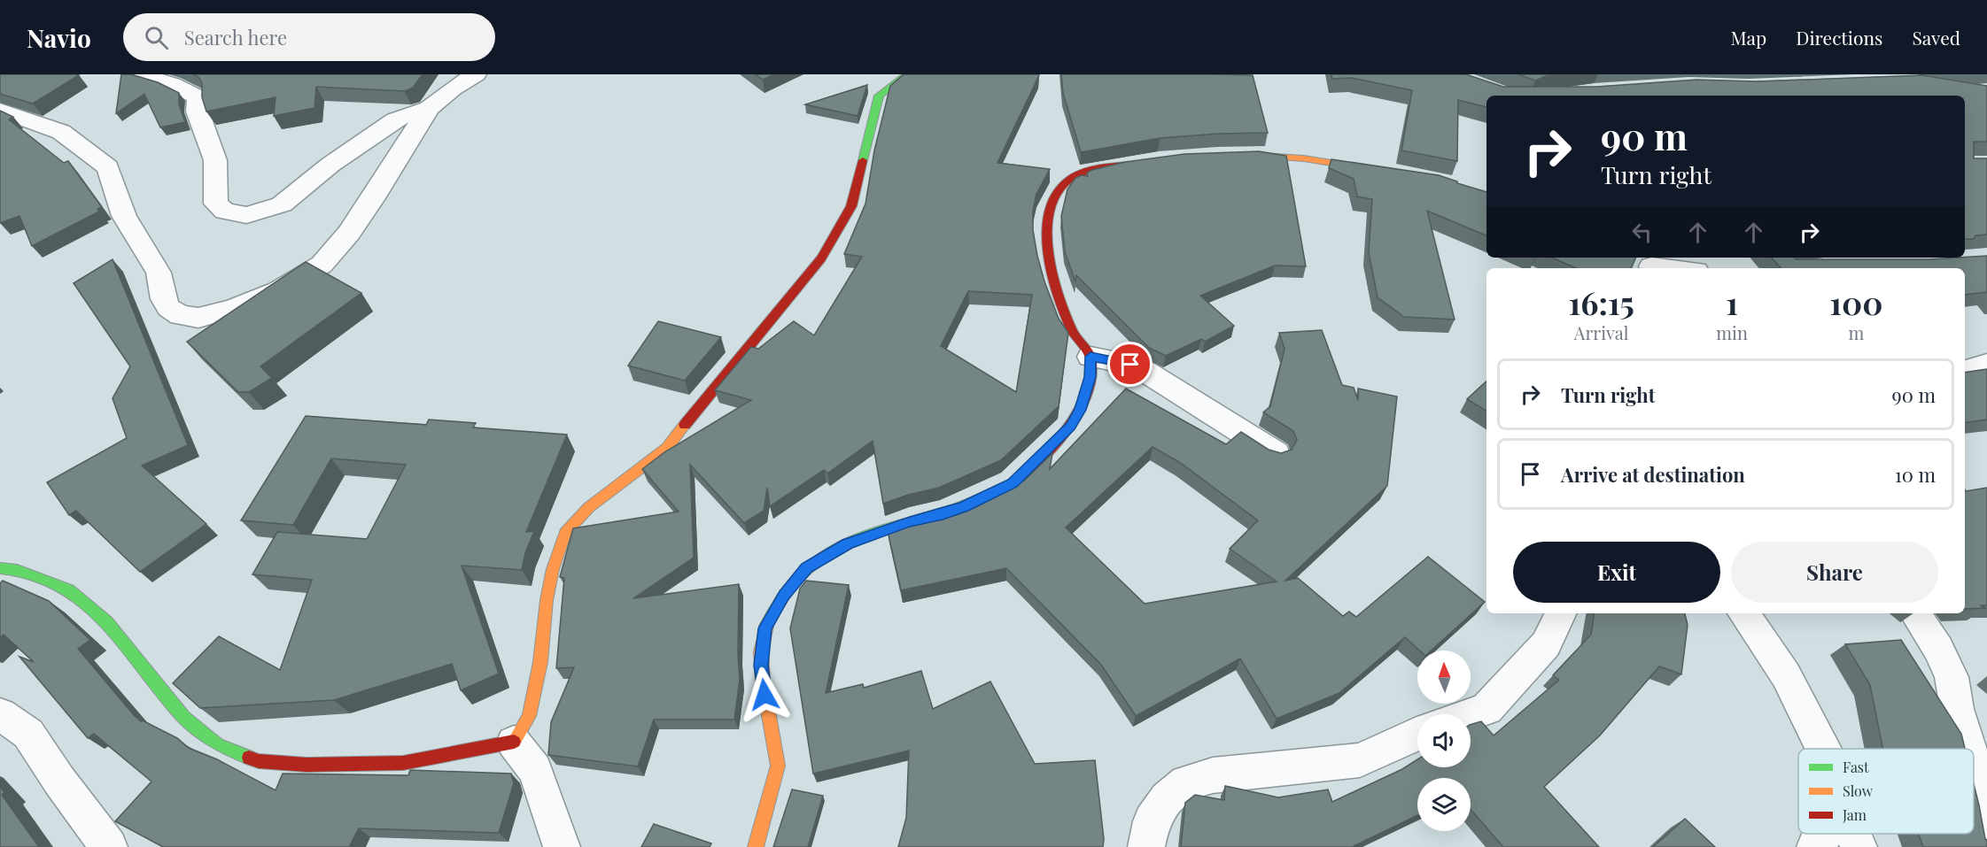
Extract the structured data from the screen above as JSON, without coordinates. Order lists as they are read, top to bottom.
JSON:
{
  "legend": ["Fast", "Slow", "Jam"],
  "north": "top",
  "page": {
    "header": "Navio",
    "search": "Search here",
    "nav": ["Map", "Directions", "Saved"],
    "turn": ["90 m", "Turn right"],
    "eta": [
      "16:15",
      "Arrival",
      "1",
      "min",
      "100",
      "m"
    ],
    "list": [
      {
        "name": "Turn right",
        "value": "90 m"
      },
      {
        "name": "Arrive at destination",
        "value": "10 m"
      }
    ],
    "buttons": ["Exit", "Share"]
  }
}
